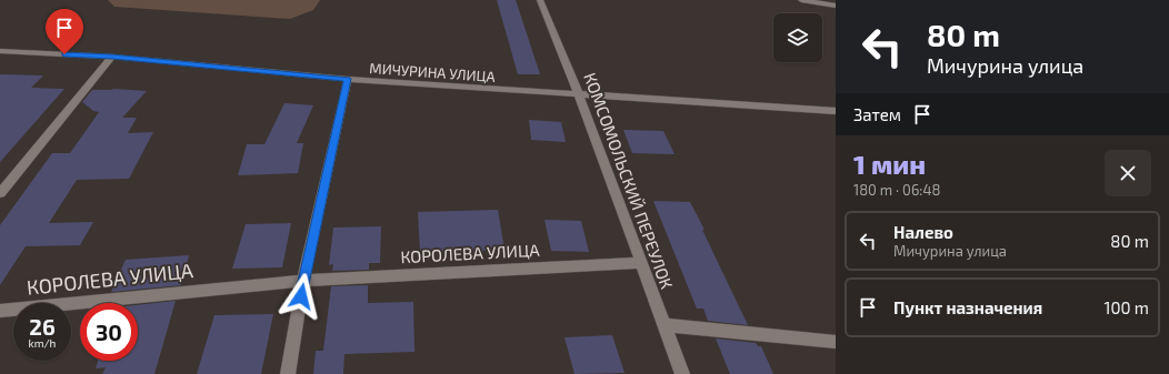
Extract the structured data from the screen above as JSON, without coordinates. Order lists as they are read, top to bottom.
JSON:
{
  "streets": {
    "street": ["МИЧУРИНА УЛИЦА", "КОМСОМОЛЬСКИЙ ПЕРЕУЛОК", "КОРОЛЕВА УЛИЦА"]
  },
  "crossings": [
    ["МИЧУРИНА УЛИЦА", "КОМСОМОЛЬСКИЙ ПЕРЕУЛОК"],
    ["КОМСОМОЛЬСКИЙ ПЕРЕУЛОК", "КОРОЛЕВА УЛИЦА"]
  ],
  "page": {
    "turn": ["80 m", "Мичурина улица"],
    "then": "Затем",
    "heading": ["1 мин", "180 m · 06:48"],
    "list": [
      {
        "name": "Налево",
        "note": "Мичурина улица",
        "value": "80 m"
      },
      {
        "name": "Пункт назначения",
        "value": "100 m"
      }
    ],
    "speed": "26 km/h",
    "limit": "30"
  }
}
